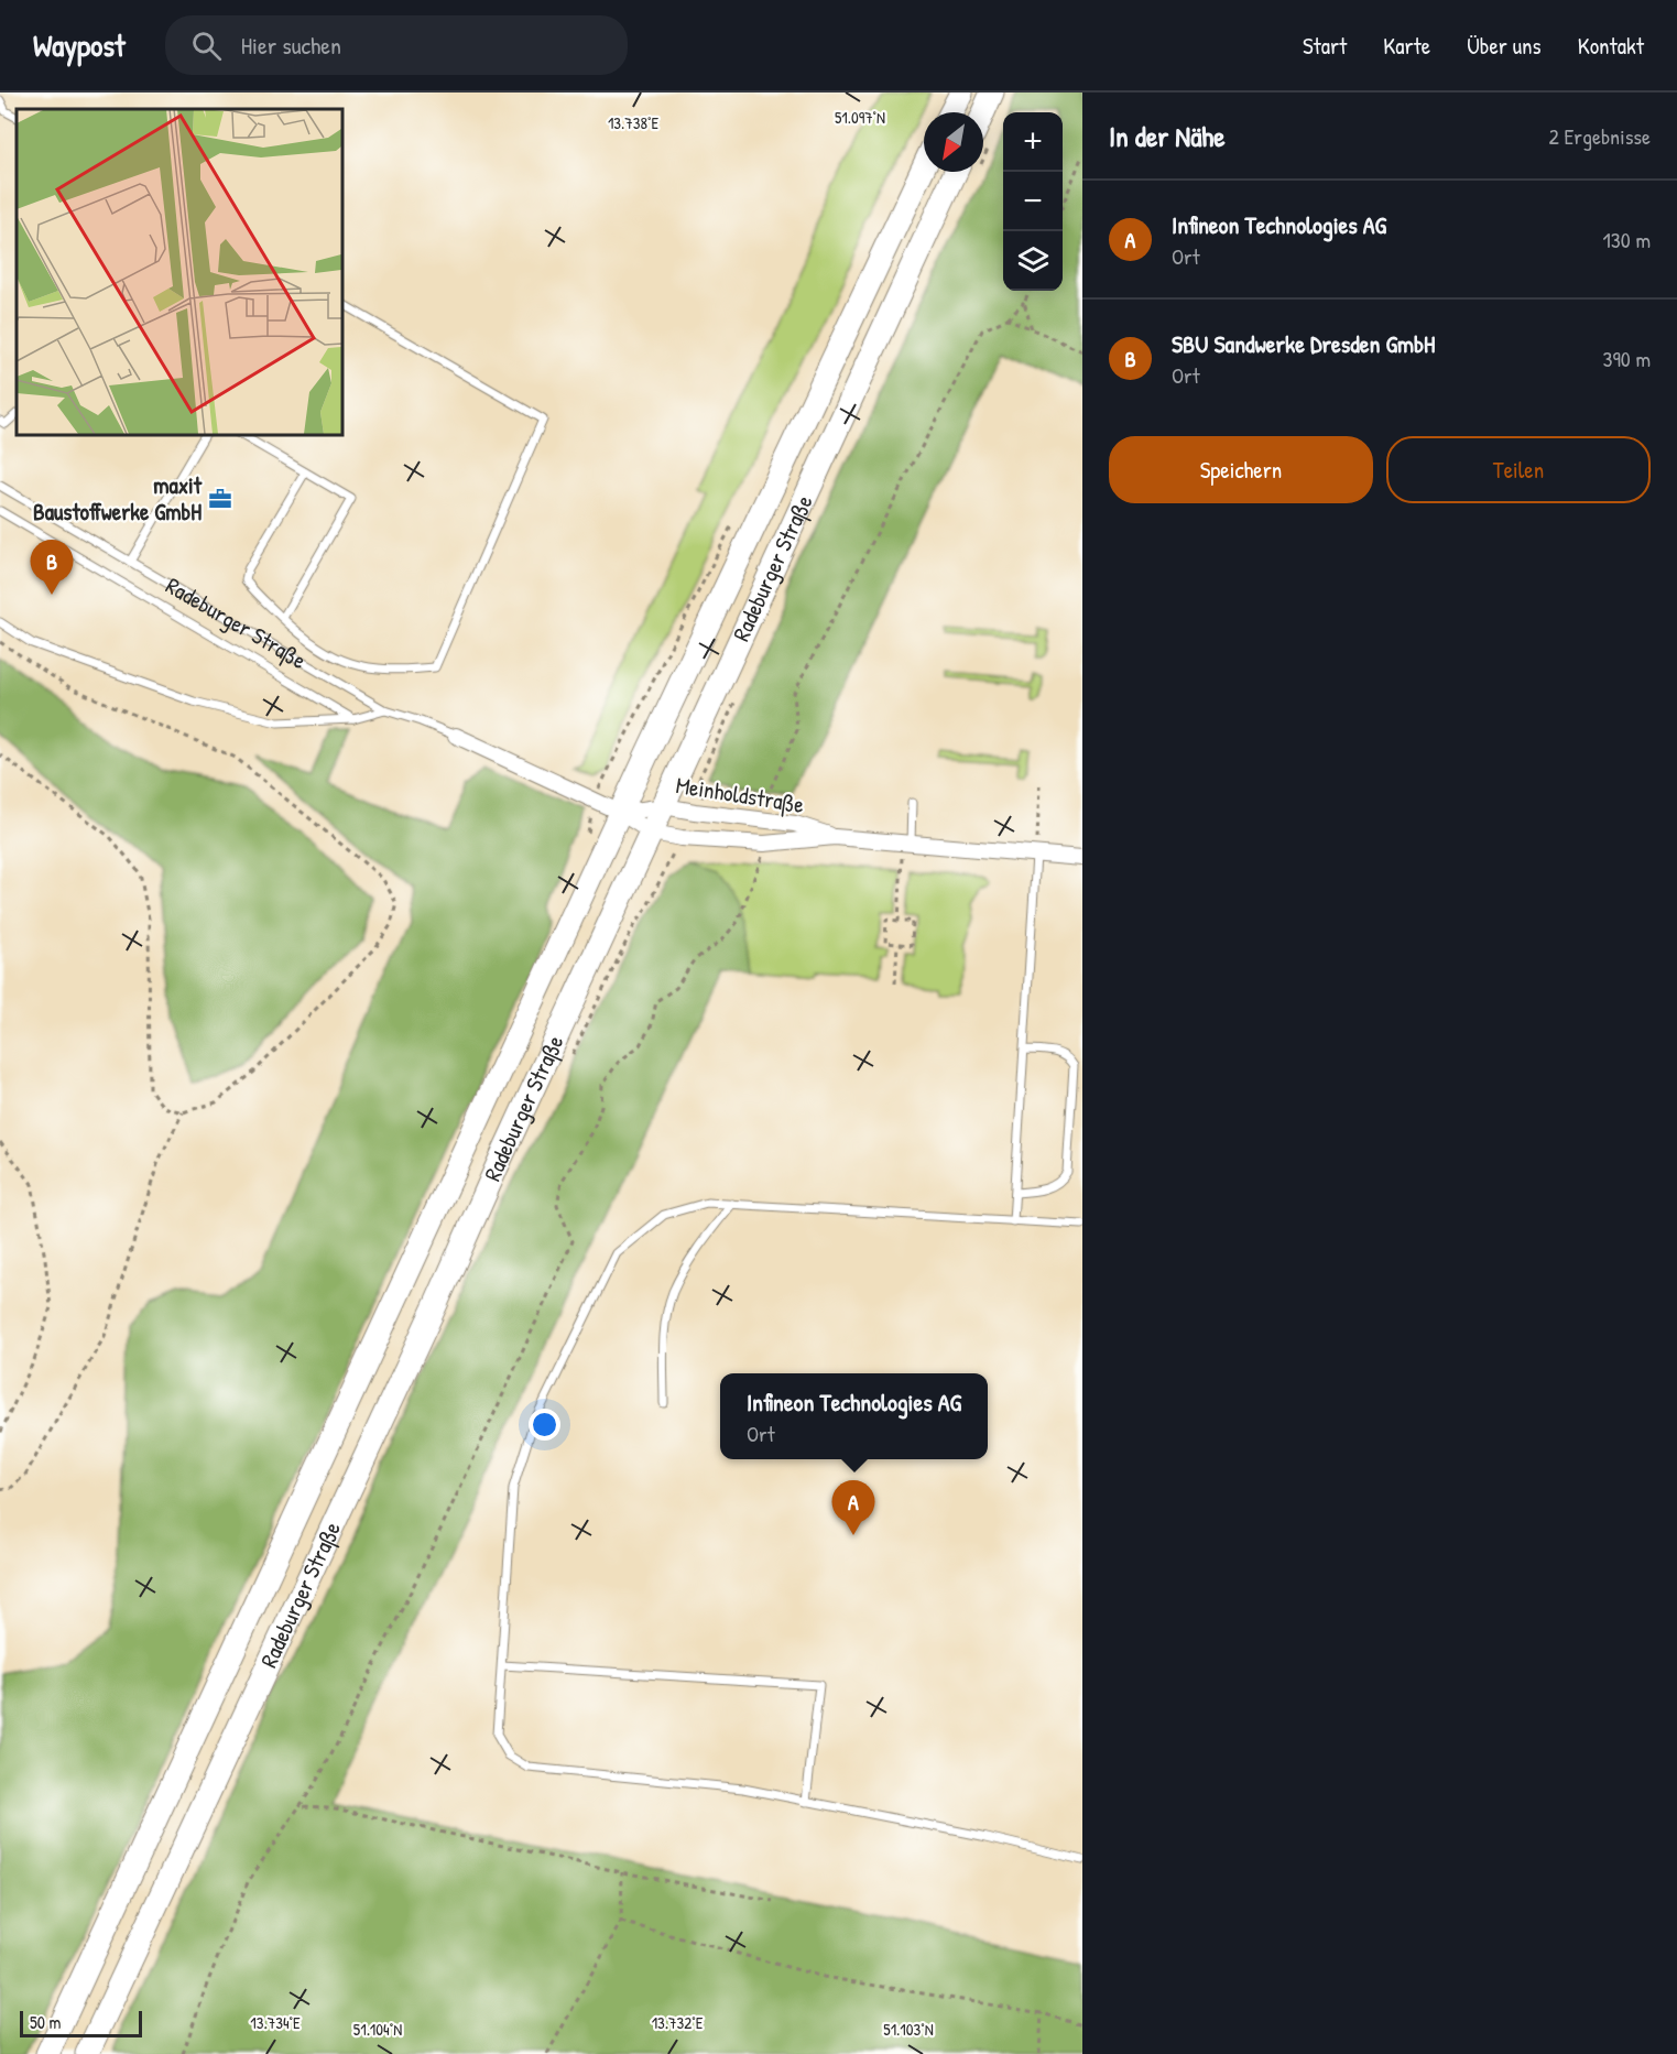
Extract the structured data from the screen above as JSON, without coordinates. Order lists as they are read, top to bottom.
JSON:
{
  "streets": {
    "main road": ["Radeburger Straße"],
    "street": ["Meinholdstraße"]
  },
  "crossings": [
    ["Radeburger Straße", "Meinholdstraße"]
  ],
  "places": {
    "office": ["maxit Baustoffwerke GmbH"]
  },
  "scale_bar": "50 m",
  "north": "bottom left",
  "page": {
    "header": "Waypost",
    "search": "Hier suchen",
    "nav": [
      "Start",
      "Karte",
      "Über uns",
      "Kontakt"
    ],
    "heading": ["In der Nähe", "2 Ergebnisse"],
    "map_buttons": ["+", "−"],
    "list": [
      {
        "mark": "A",
        "name": "Infineon Technologies AG",
        "note": "Ort",
        "value": "130 m"
      },
      {
        "mark": "B",
        "name": "SBU Sandwerke Dresden GmbH",
        "note": "Ort",
        "value": "390 m"
      }
    ],
    "buttons": ["Speichern", "Teilen"],
    "pins": ["B", "A"],
    "popup": ["Infineon Technologies AG", "Ort"],
    "scale": "50 m"
  },
  "coordinates": [
    "51.097°N",
    "13.738°E",
    "13.734°E",
    "13.732°E",
    "51.104°N",
    "51.103°N"
  ]
}
